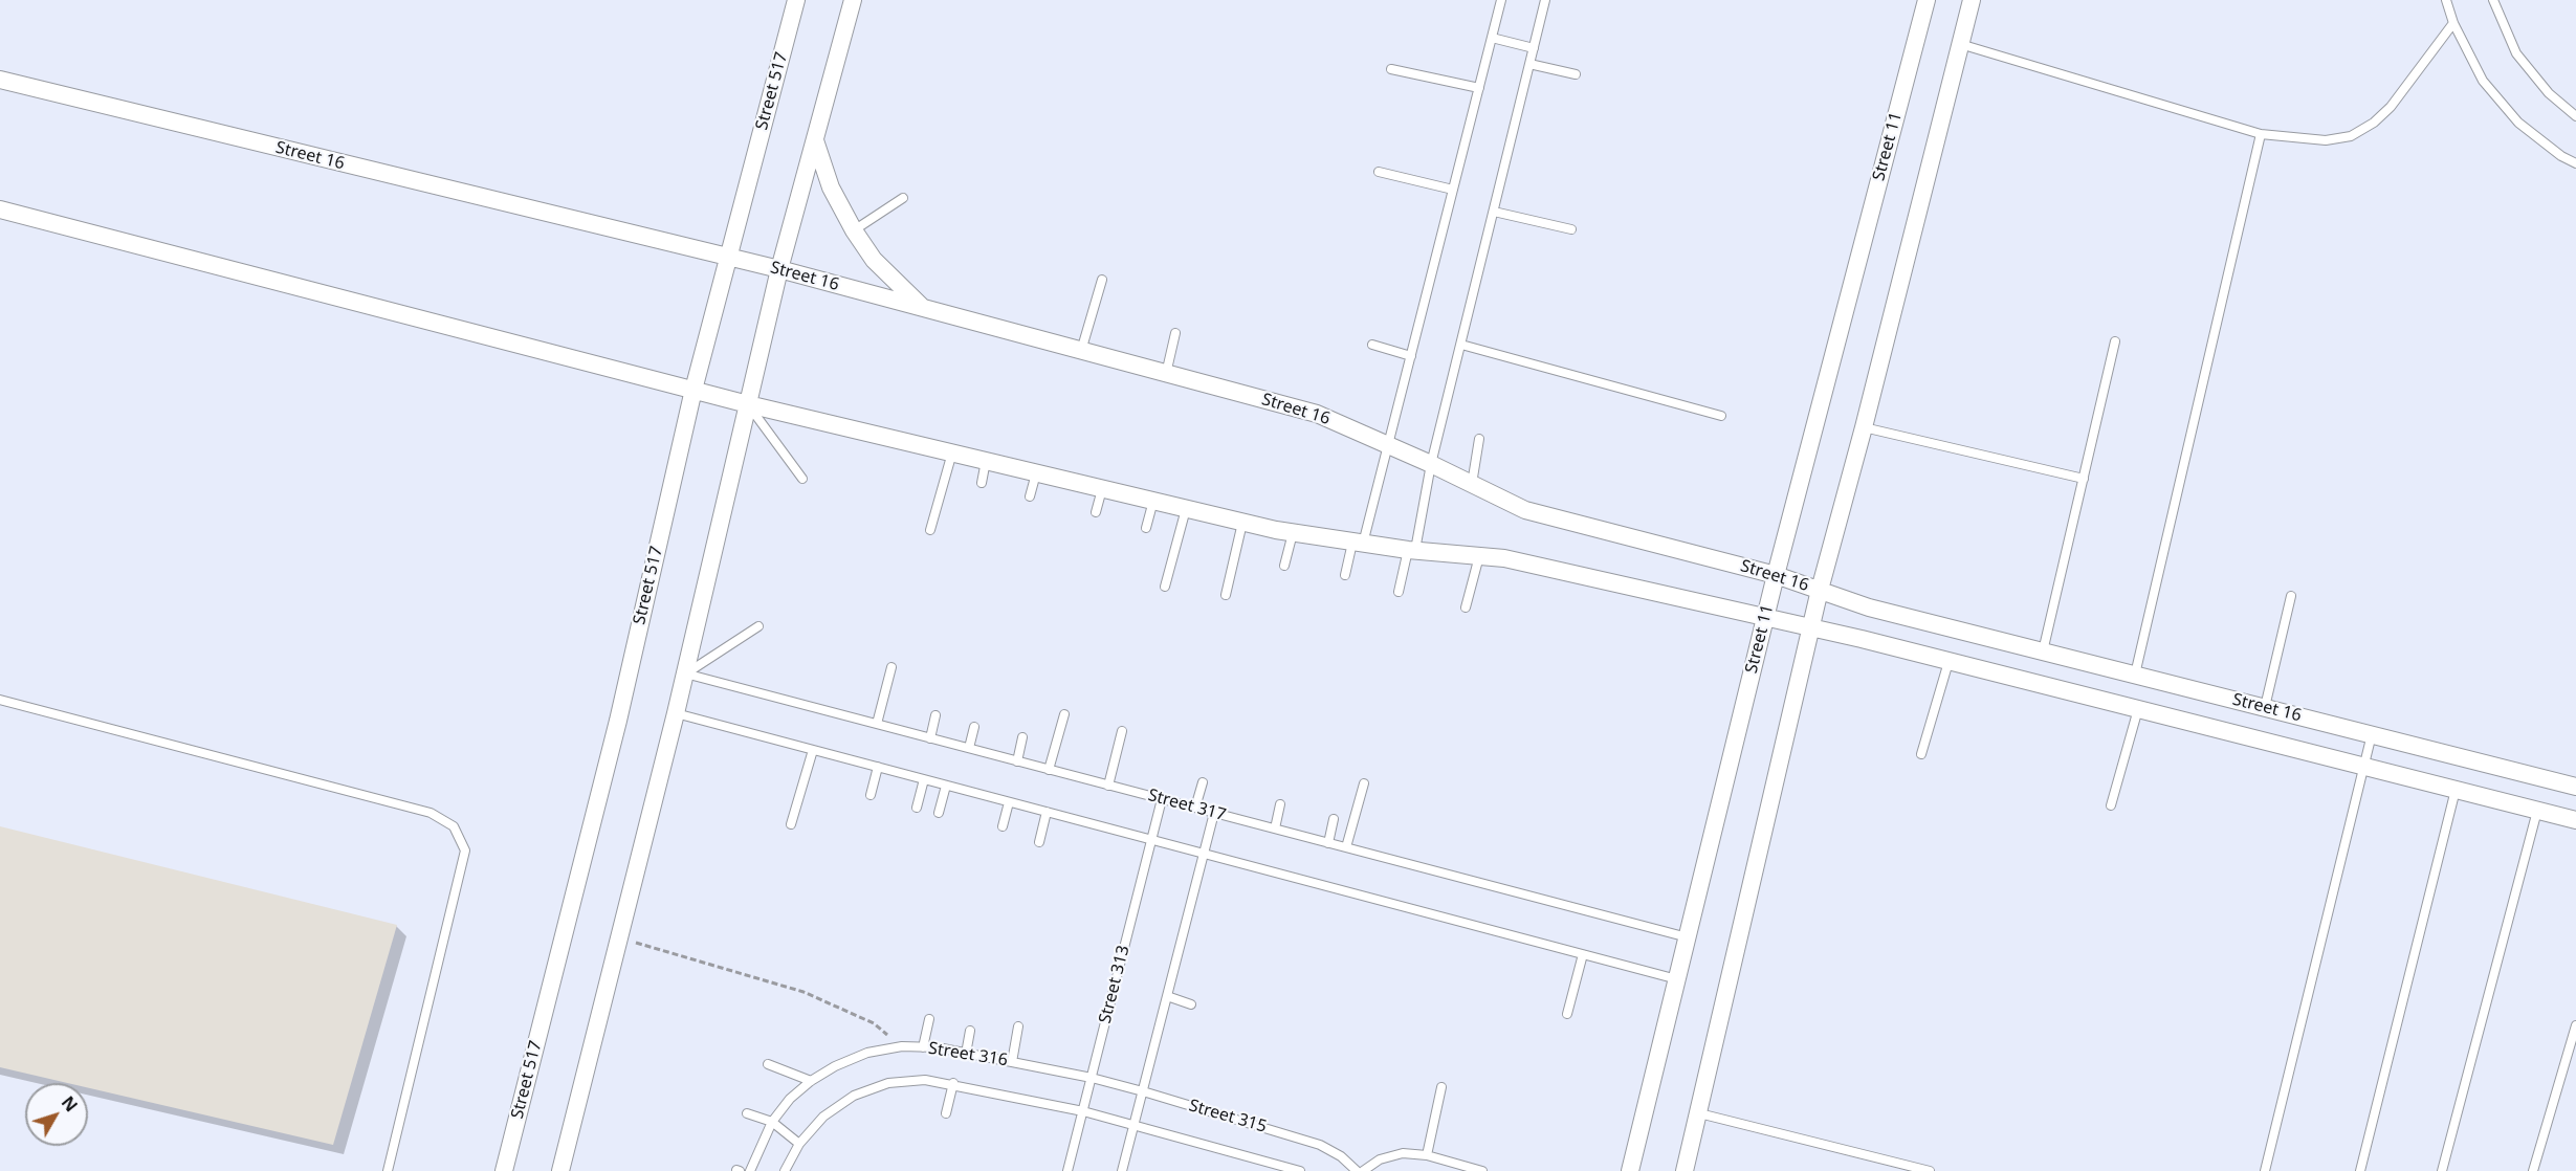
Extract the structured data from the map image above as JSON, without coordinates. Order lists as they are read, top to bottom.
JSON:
{
  "streets": {
    "street": ["Street 517", "Street 11", "Street 16"],
    "lane": [
      "Street 317",
      "Street 313",
      "Street 316",
      "Street 315"
    ]
  },
  "crossings": [
    ["Street 517", "Street 16"],
    ["Street 11", "Street 16"],
    ["Street 11", "Street 317"],
    ["Street 317", "Street 313"],
    ["Street 313", "Street 316"],
    ["Street 313", "Street 315"],
    ["Street 316", "Street 315"]
  ],
  "north": "top right"
}
